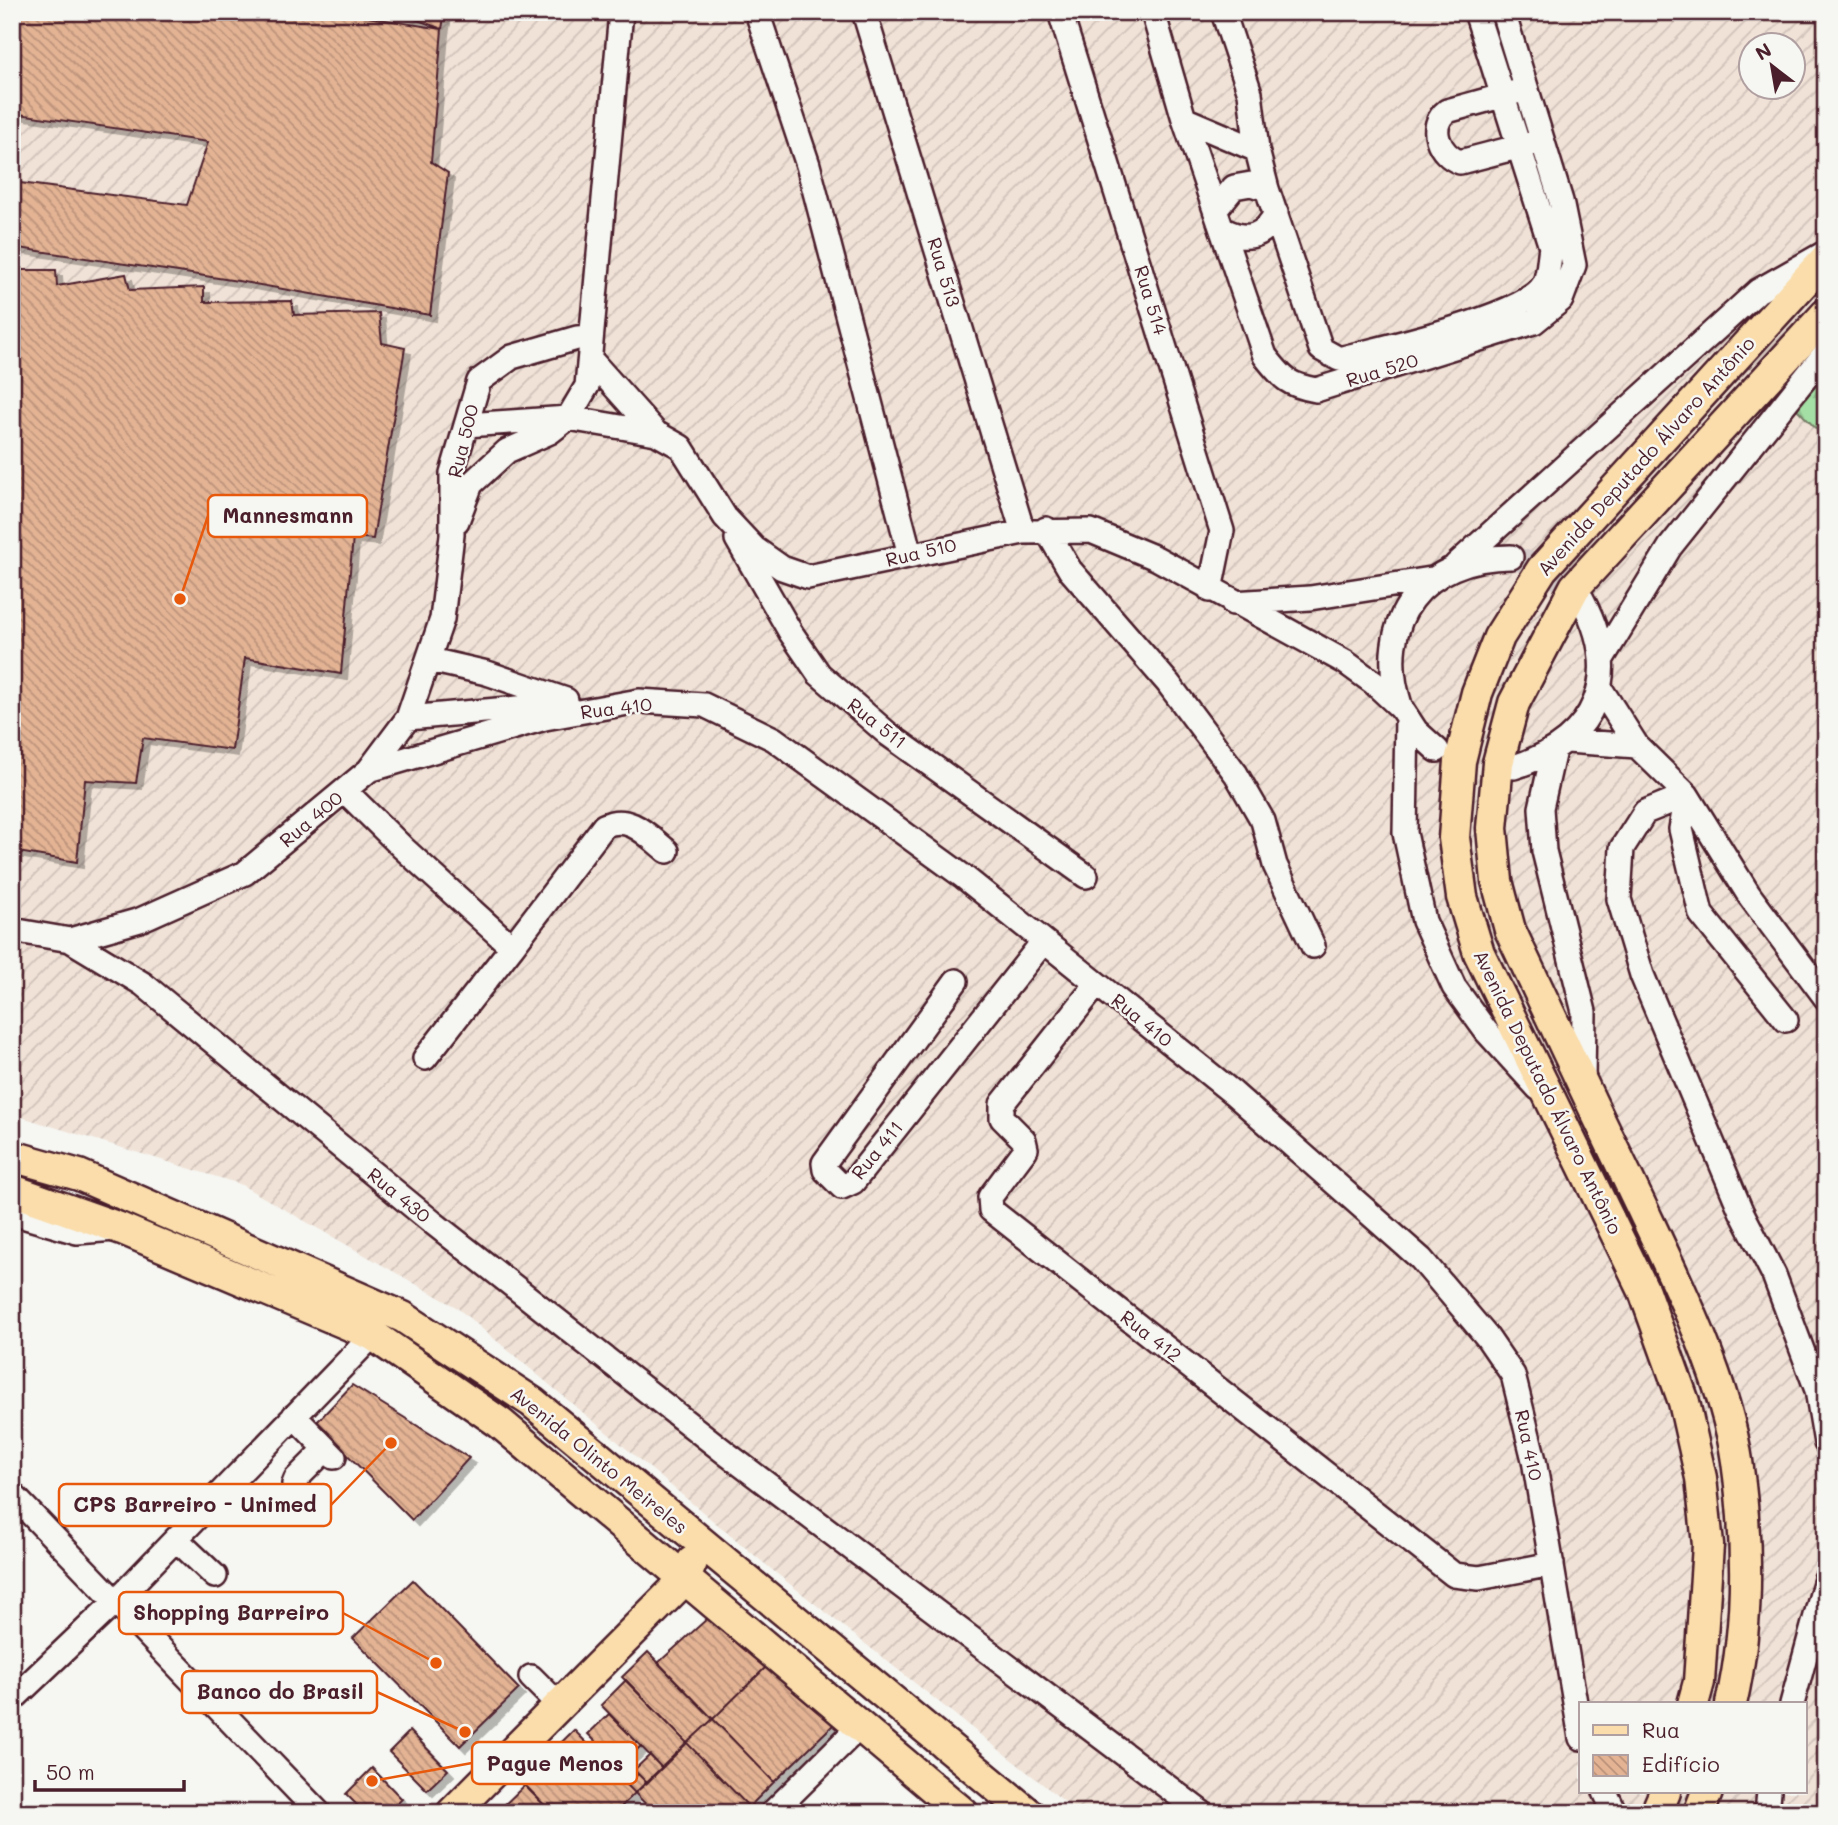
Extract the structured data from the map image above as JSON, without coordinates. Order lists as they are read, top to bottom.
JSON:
{
  "streets": {
    "main road": ["Avenida Deputado Álvaro Antônio", "Avenida Olinto Meireles"],
    "street": [
      "Rua 513",
      "Rua 514",
      "Rua 520",
      "Rua 500",
      "Rua 510",
      "Rua 410",
      "Rua 511",
      "Rua 400",
      "Rua 411",
      "Rua 430",
      "Rua 412"
    ]
  },
  "crossings": [
    ["Rua 513", "Rua 510"],
    ["Rua 514", "Rua 510"],
    ["Rua 500", "Rua 510"],
    ["Rua 500", "Rua 400"],
    ["Rua 510", "Rua 511"],
    ["Rua 410", "Rua 400"],
    ["Rua 410", "Rua 411"],
    ["Rua 410", "Rua 412"],
    ["Rua 400", "Rua 430"]
  ],
  "places": [
    "Mannesmann",
    "CPS Barreiro - Unimed",
    "Shopping Barreiro",
    "Banco do Brasil",
    "Pague Menos"
  ],
  "legend": ["Rua", "Edifício"],
  "scale_bar": "50 m",
  "north": "top left"
}
